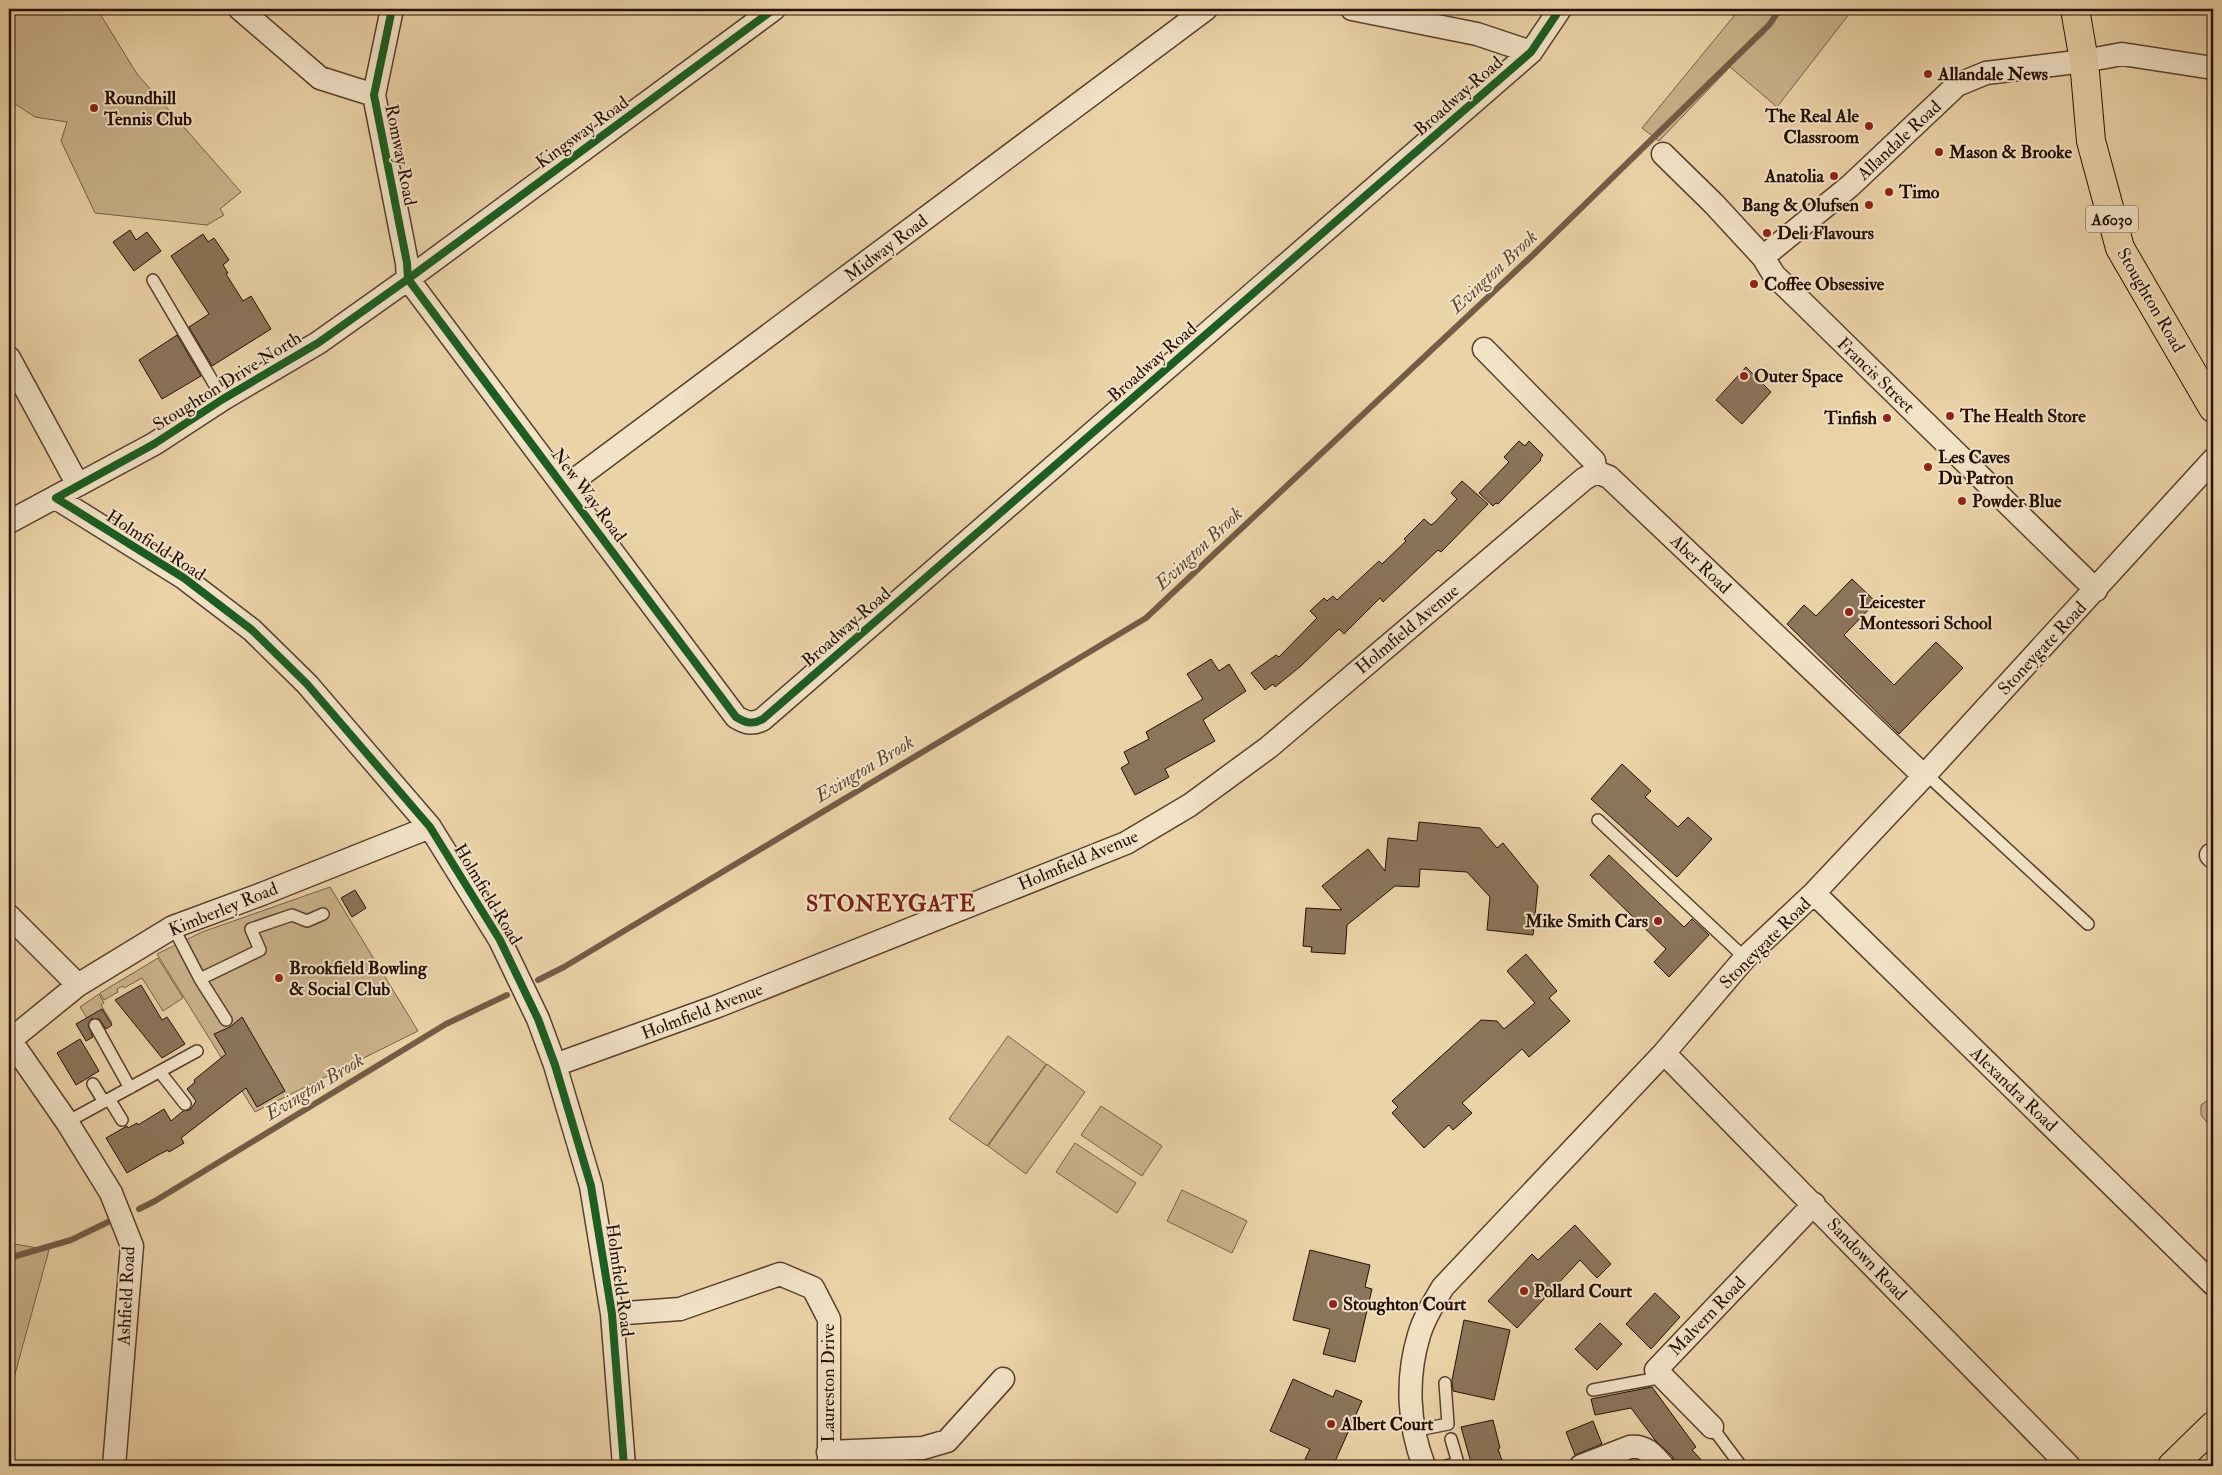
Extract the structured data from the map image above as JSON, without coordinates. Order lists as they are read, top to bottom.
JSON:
{
  "streets": {
    "main road": ["A6030", "Stoughton Road"],
    "street": [
      "Broadway Road",
      "Kingsway Road",
      "Allandale Road",
      "Romway Road",
      "Midway Road",
      "Francis Street",
      "Stoughton Drive North",
      "New Way Road",
      "Holmfield Road",
      "Aber Road",
      "Holmfield Avenue",
      "Stoneygate Road",
      "Kimberley Road",
      "Alexandra Road",
      "Sandown Road",
      "Ashfield Road",
      "Malvern Road",
      "Laureston Drive"
    ]
  },
  "crossings": [
    ["Broadway Road", "New Way Road"],
    ["Kingsway Road", "Romway Road"],
    ["Kingsway Road", "Stoughton Drive North"],
    ["Kingsway Road", "New Way Road"],
    ["Allandale Road", "Stoughton Road"],
    ["Allandale Road", "Francis Street"],
    ["Romway Road", "Stoughton Drive North"],
    ["Romway Road", "New Way Road"],
    ["Midway Road", "New Way Road"],
    ["Francis Street", "Stoneygate Road"],
    ["Stoughton Drive North", "New Way Road"],
    ["Stoughton Drive North", "Holmfield Road"],
    ["Holmfield Road", "Holmfield Avenue"],
    ["Holmfield Road", "Kimberley Road"],
    ["Holmfield Road", "Laureston Drive"],
    ["Aber Road", "Holmfield Avenue"],
    ["Aber Road", "Stoneygate Road"],
    ["Stoneygate Road", "Alexandra Road"],
    ["Stoneygate Road", "Sandown Road"],
    ["Kimberley Road", "Ashfield Road"],
    ["Sandown Road", "Malvern Road"]
  ],
  "districts": ["STONEYGATE"],
  "water": ["Evington Brook"],
  "places": [
    "Allandale News",
    "Roundhill Tennis Club",
    "The Real Ale Classroom",
    "Mason & Brooke",
    "Anatolia",
    "Timo",
    "Bang & Olufsen",
    "Deli Flavours",
    "Coffee Obsessive",
    "Outer Space",
    "The Health Store",
    "Tinfish",
    "Les Caves Du Patron",
    "Powder Blue",
    "Leicester Montessori School",
    "Mike Smith Cars",
    "Brookfield Bowling & Social Club",
    "Pollard Court",
    "Stoughton Court",
    "Albert Court"
  ]
}
